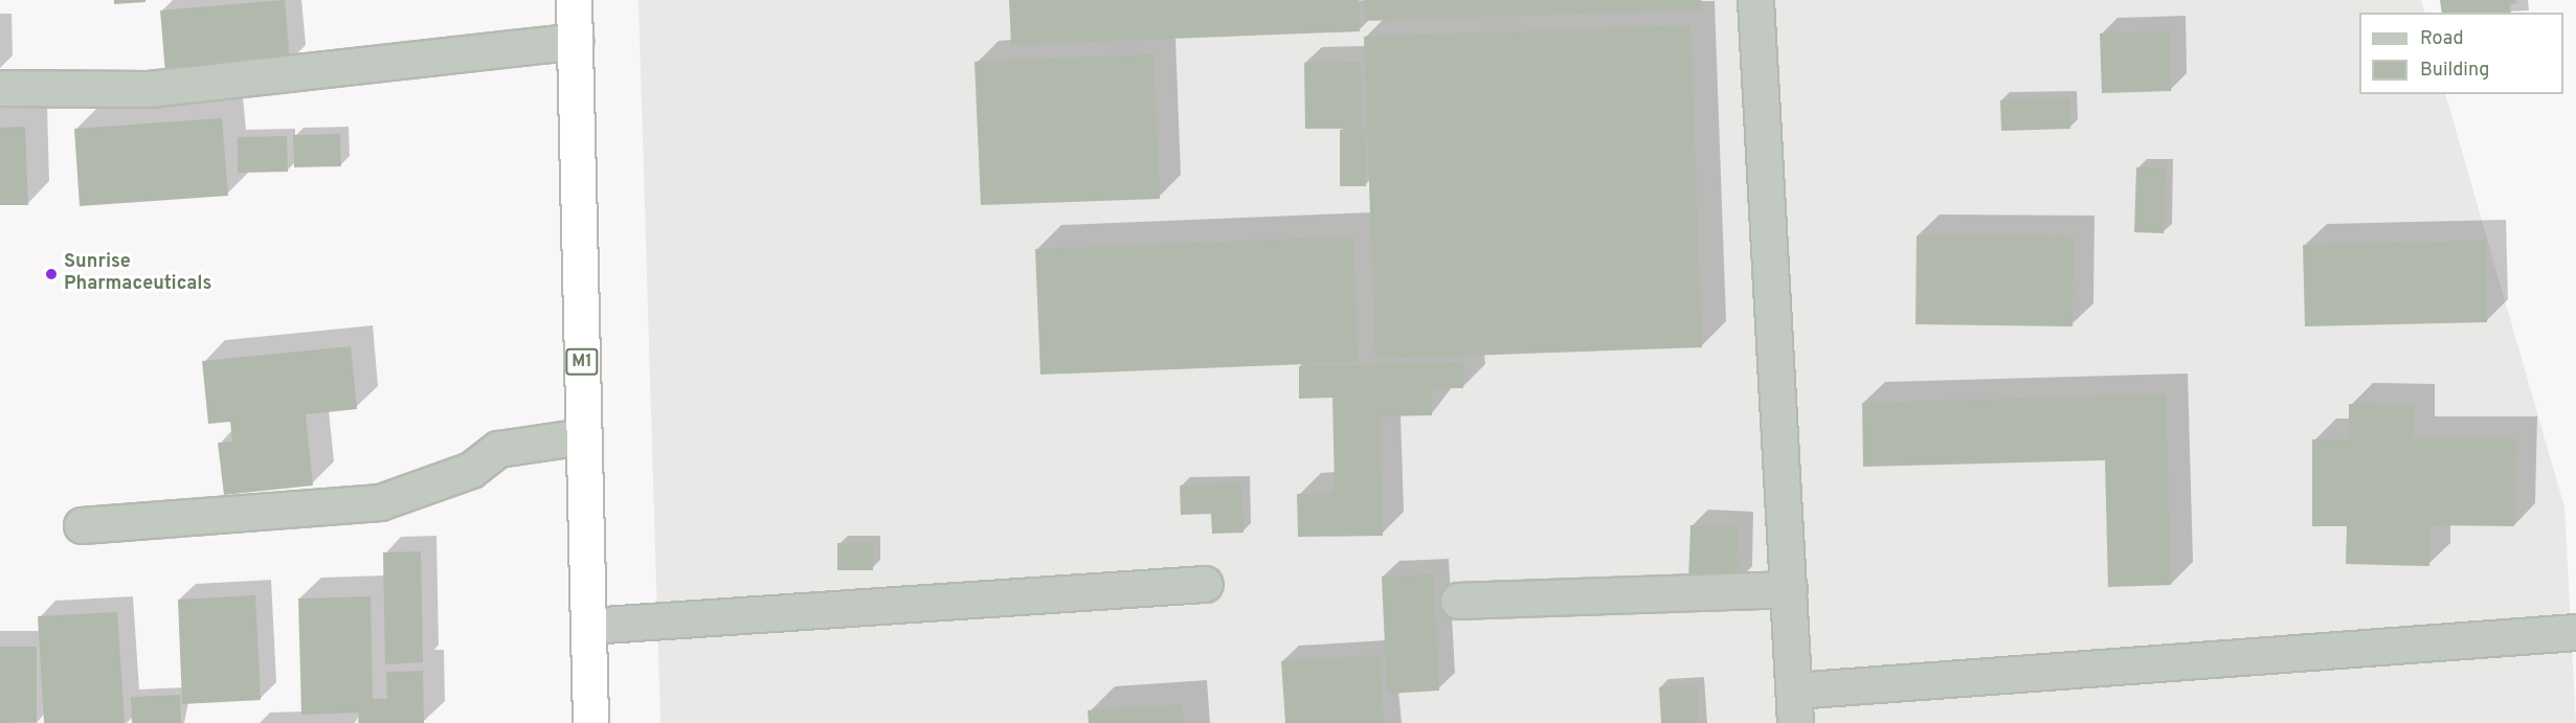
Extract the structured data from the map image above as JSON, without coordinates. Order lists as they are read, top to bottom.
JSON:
{
  "streets": {
    "highway": ["M1"]
  },
  "places": ["Sunrise Pharmaceuticals"],
  "legend": ["Road", "Building"]
}
